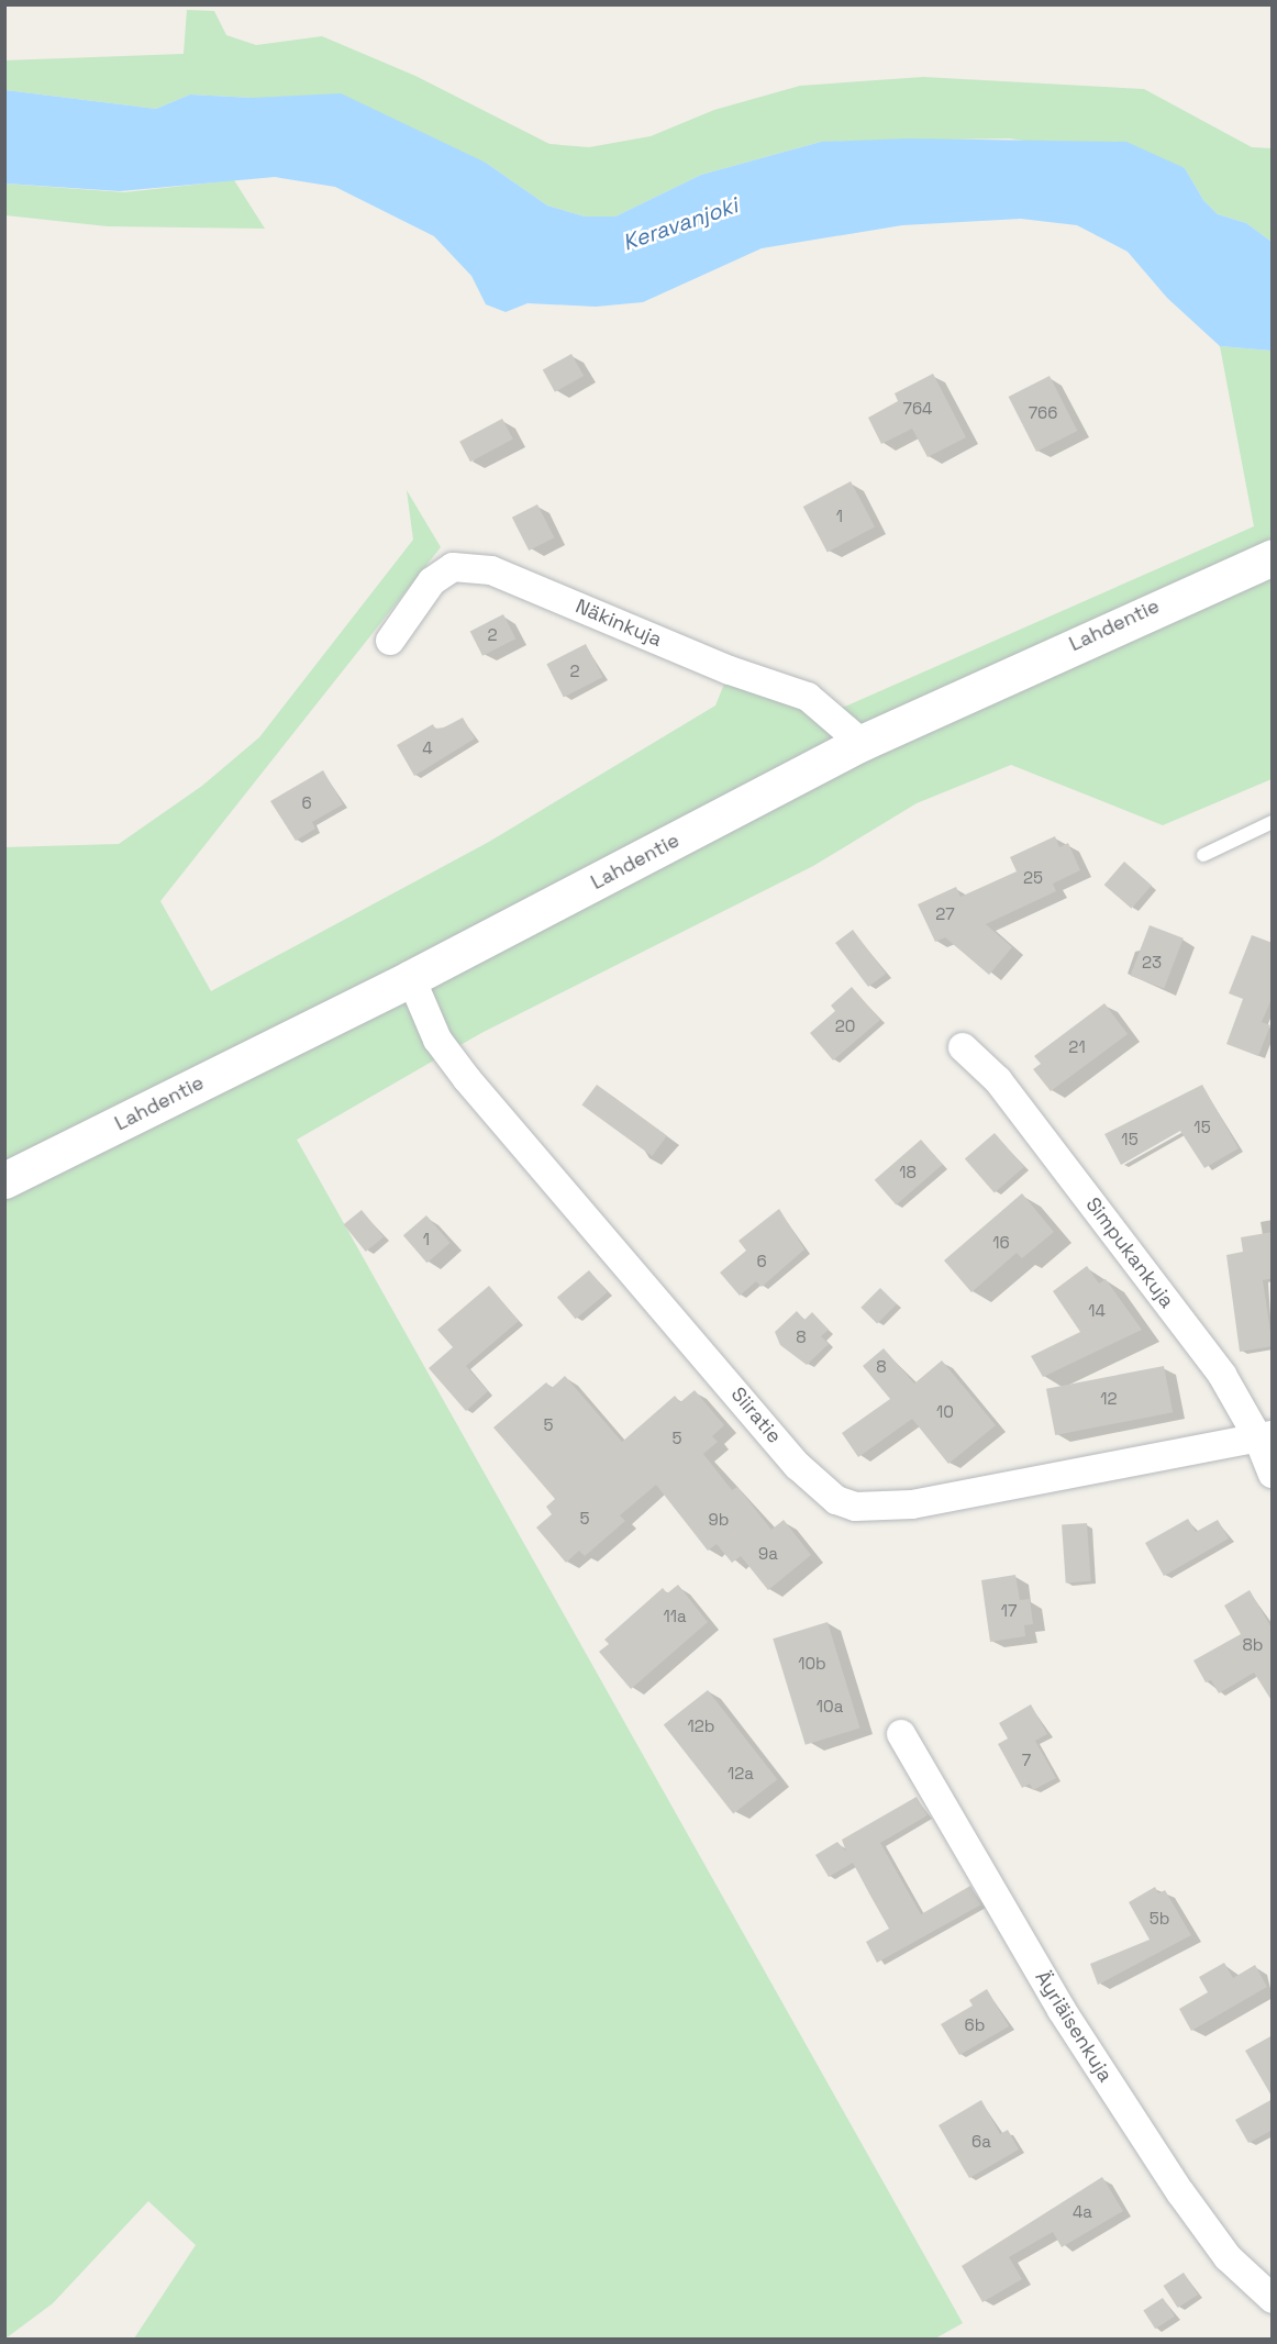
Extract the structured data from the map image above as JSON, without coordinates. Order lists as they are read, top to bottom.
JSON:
{
  "streets": {
    "main road": ["Lahdentie"],
    "street": [
      "Näkinkuja",
      "Simpukankuja",
      "Siiratie",
      "Äyriäisenkuja"
    ]
  },
  "crossings": [
    ["Näkinkuja", "Lahdentie"],
    ["Lahdentie", "Siiratie"],
    ["Simpukankuja", "Siiratie"]
  ],
  "water": ["Keravanjoki"],
  "house_numbers": [
    "764",
    "766",
    "1",
    "2",
    "2",
    "4",
    "6",
    "25",
    "27",
    "23",
    "20",
    "21",
    "15",
    "15",
    "18",
    "1",
    "16",
    "6",
    "14",
    "8",
    "8",
    "12",
    "10",
    "5",
    "5",
    "5",
    "9b",
    "9a",
    "17",
    "11a",
    "8b",
    "10b",
    "10a",
    "12b",
    "7",
    "12a",
    "5b",
    "6b",
    "6a",
    "4a"
  ]
}
